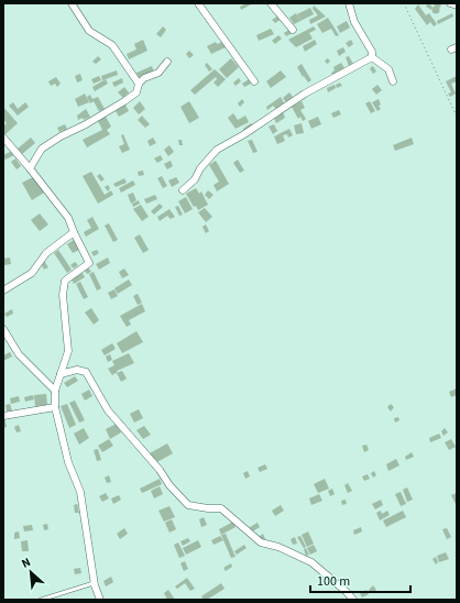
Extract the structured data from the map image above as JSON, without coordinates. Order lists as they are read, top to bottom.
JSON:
{
  "scale_bar": "100 m",
  "north": "top left"
}
